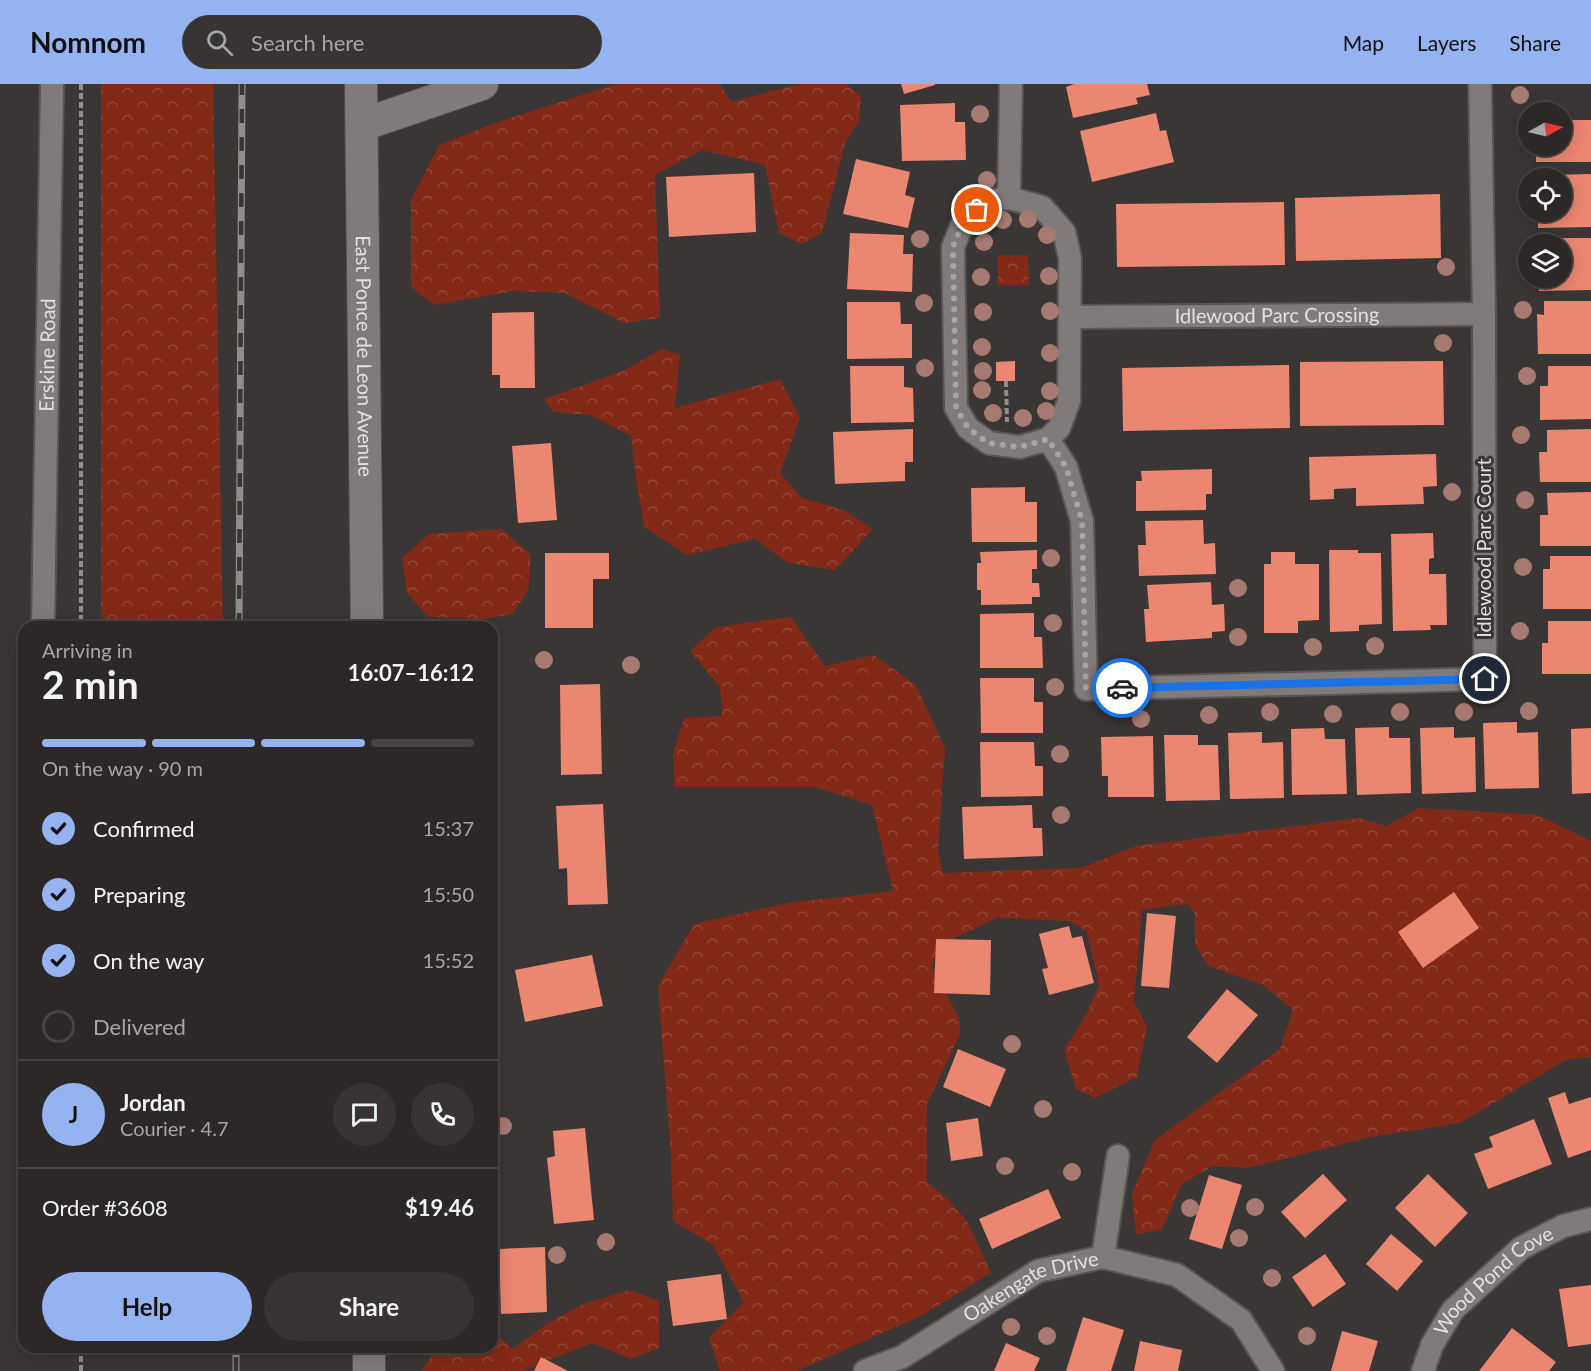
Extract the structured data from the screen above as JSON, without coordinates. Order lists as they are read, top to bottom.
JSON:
{
  "streets": {
    "main road": ["East Ponce de Leon Avenue"],
    "street": [
      "Idlewood Parc Crossing",
      "Erskine Road",
      "Idlewood Parc Court",
      "Wood Pond Cove",
      "Oakengate Drive"
    ]
  },
  "crossings": [
    ["Idlewood Parc Crossing", "Idlewood Parc Court"]
  ],
  "north": "right",
  "page": {
    "header": "Nomnom",
    "search": "Search here",
    "nav": ["Map", "Layers", "Share"],
    "heading": ["2 min", "Arriving in", "16:07–16:12"],
    "panel": [
      "Jordan",
      "Courier · 4.7",
      "Order #3608",
      "$19.46"
    ],
    "bar": "On the way · 90 m",
    "list": [
      ["Confirmed", "15:37"],
      ["Preparing", "15:50"],
      ["On the way", "15:52"],
      "Delivered"
    ],
    "round": "J",
    "buttons": ["Help", "Share"]
  }
}
